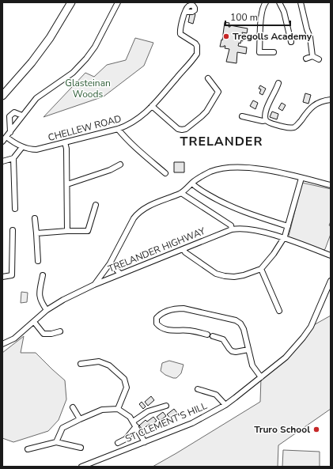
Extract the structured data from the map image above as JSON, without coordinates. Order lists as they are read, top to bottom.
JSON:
{
  "streets": {
    "street": ["CHELLEW ROAD", "TRELANDER HIGHWAY", "ST CLEMENT'S HILL"]
  },
  "districts": ["TRELANDER"],
  "parks": ["Glasteinan Woods"],
  "places": ["Tregolls Academy", "Truro School"],
  "scale_bar": "100 m"
}
